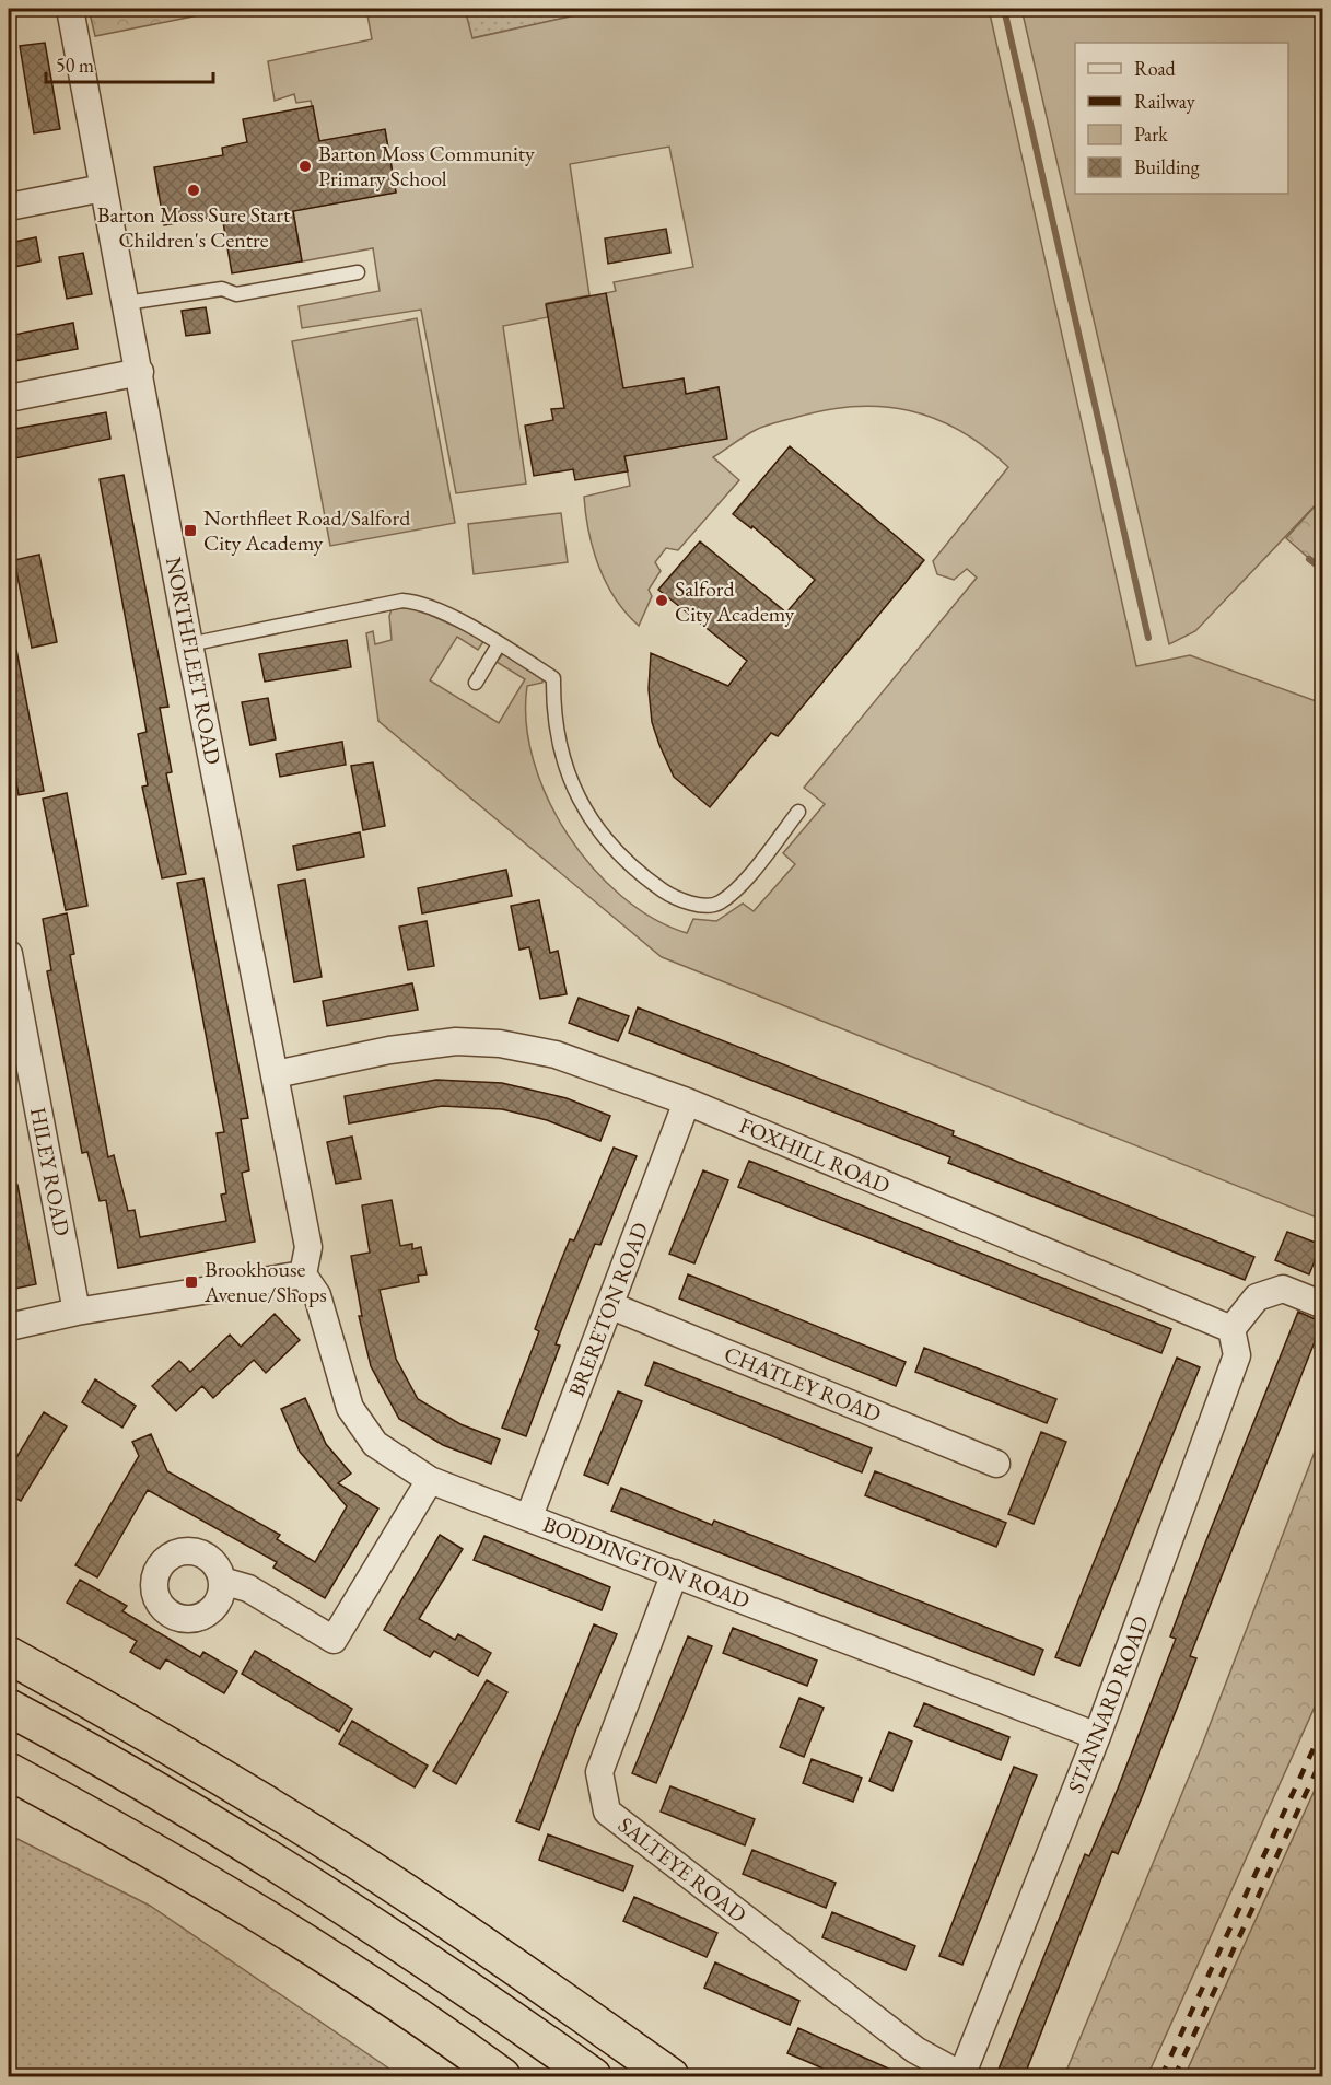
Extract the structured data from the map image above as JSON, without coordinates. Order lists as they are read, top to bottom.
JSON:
{
  "streets": {
    "street": [
      "NORTHFLEET ROAD",
      "FOXHILL ROAD",
      "HILEY ROAD",
      "BRERETON ROAD",
      "CHATLEY ROAD",
      "BODDINGTON ROAD",
      "STANNARD ROAD",
      "SALTEYE ROAD"
    ]
  },
  "crossings": [
    ["NORTHFLEET ROAD", "FOXHILL ROAD"],
    ["NORTHFLEET ROAD", "BODDINGTON ROAD"],
    ["FOXHILL ROAD", "BRERETON ROAD"],
    ["FOXHILL ROAD", "STANNARD ROAD"],
    ["BRERETON ROAD", "CHATLEY ROAD"],
    ["BRERETON ROAD", "BODDINGTON ROAD"],
    ["BODDINGTON ROAD", "STANNARD ROAD"],
    ["BODDINGTON ROAD", "SALTEYE ROAD"],
    ["STANNARD ROAD", "SALTEYE ROAD"]
  ],
  "places": {
    "other": ["Barton Moss Community Primary School", "Barton Moss Sure Start Children's Centre", "Salford City Academy"],
    "transit": ["Northfleet Road/Salford City Academy", "Brookhouse Avenue/Shops"]
  },
  "legend": [
    "Road",
    "Railway",
    "Park",
    "Building"
  ],
  "scale_bar": "50 m"
}
